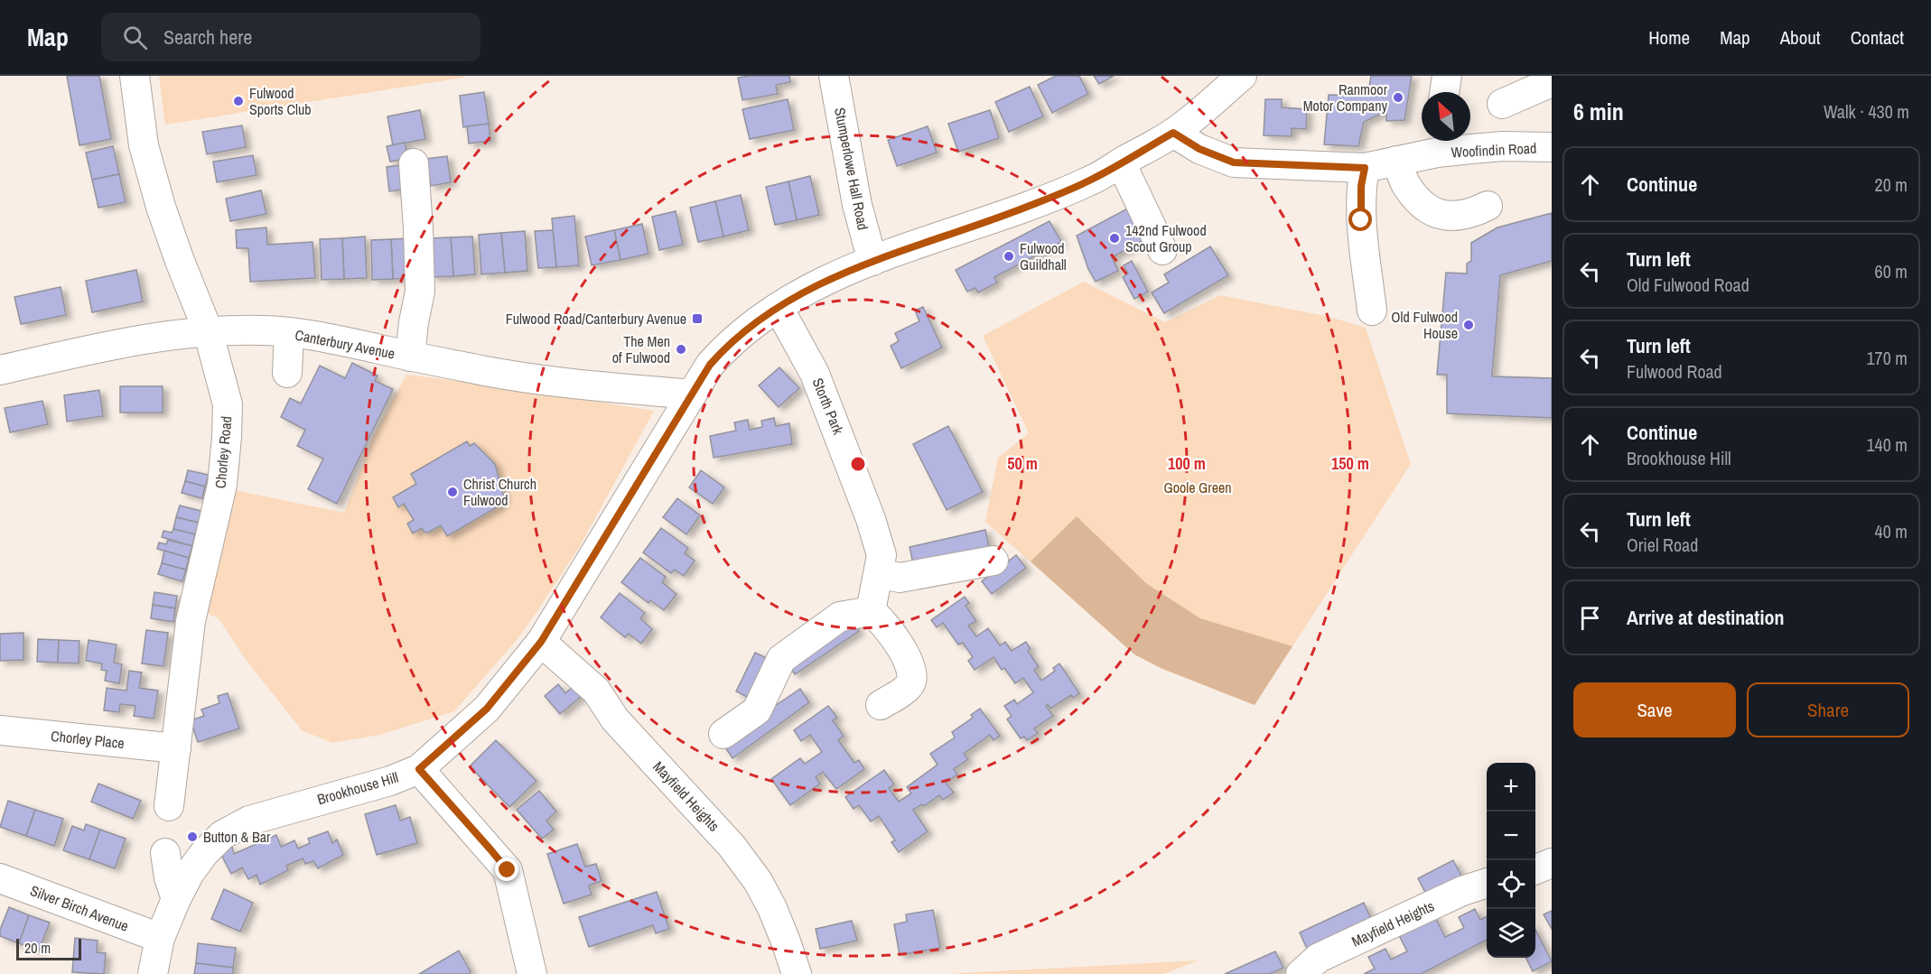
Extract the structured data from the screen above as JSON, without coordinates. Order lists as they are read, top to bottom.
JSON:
{
  "streets": {
    "street": [
      "Woofindin Road",
      "Stumperlowe Hall Road",
      "Canterbury Avenue",
      "Storth Park",
      "Chorley Road",
      "Chorley Place",
      "Brookhouse Hill",
      "Mayfield Heights",
      "Silver Birch Avenue"
    ]
  },
  "crossings": [
    ["Woofindin Road", "Brookhouse Hill"],
    ["Stumperlowe Hall Road", "Brookhouse Hill"],
    ["Canterbury Avenue", "Chorley Road"],
    ["Canterbury Avenue", "Brookhouse Hill"],
    ["Storth Park", "Brookhouse Hill"],
    ["Chorley Road", "Chorley Place"],
    ["Brookhouse Hill", "Mayfield Heights"],
    ["Brookhouse Hill", "Silver Birch Avenue"]
  ],
  "parks": ["Goole Green"],
  "places": {
    "other": [
      "Ranmoor Motor Company",
      "Fulwood Sports Club",
      "142nd Fulwood Scout Group",
      "Fulwood Guildhall",
      "Old Fulwood House",
      "The Men of Fulwood",
      "Christ Church Fulwood",
      "Button & Bar"
    ],
    "transit": ["Fulwood Road/Canterbury Avenue"]
  },
  "scale_bar": "20 m",
  "north": "top left",
  "page": {
    "header": "Map",
    "search": "Search here",
    "nav": [
      "Home",
      "Map",
      "About",
      "Contact"
    ],
    "heading": ["6 min", "Walk · 430 m"],
    "list": [
      ["Continue", "20 m"],
      ["Turn left", "Old Fulwood Road", "60 m"],
      ["Turn left", "Fulwood Road", "170 m"],
      ["Continue", "Brookhouse Hill", "140 m"],
      ["Turn left", "Oriel Road", "40 m"],
      "Arrive at destination"
    ],
    "buttons": ["Save", "Share"],
    "map_buttons": ["+", "−"],
    "scale": "20 m"
  },
  "rings": ["50 m", "100 m", "150 m"]
}
